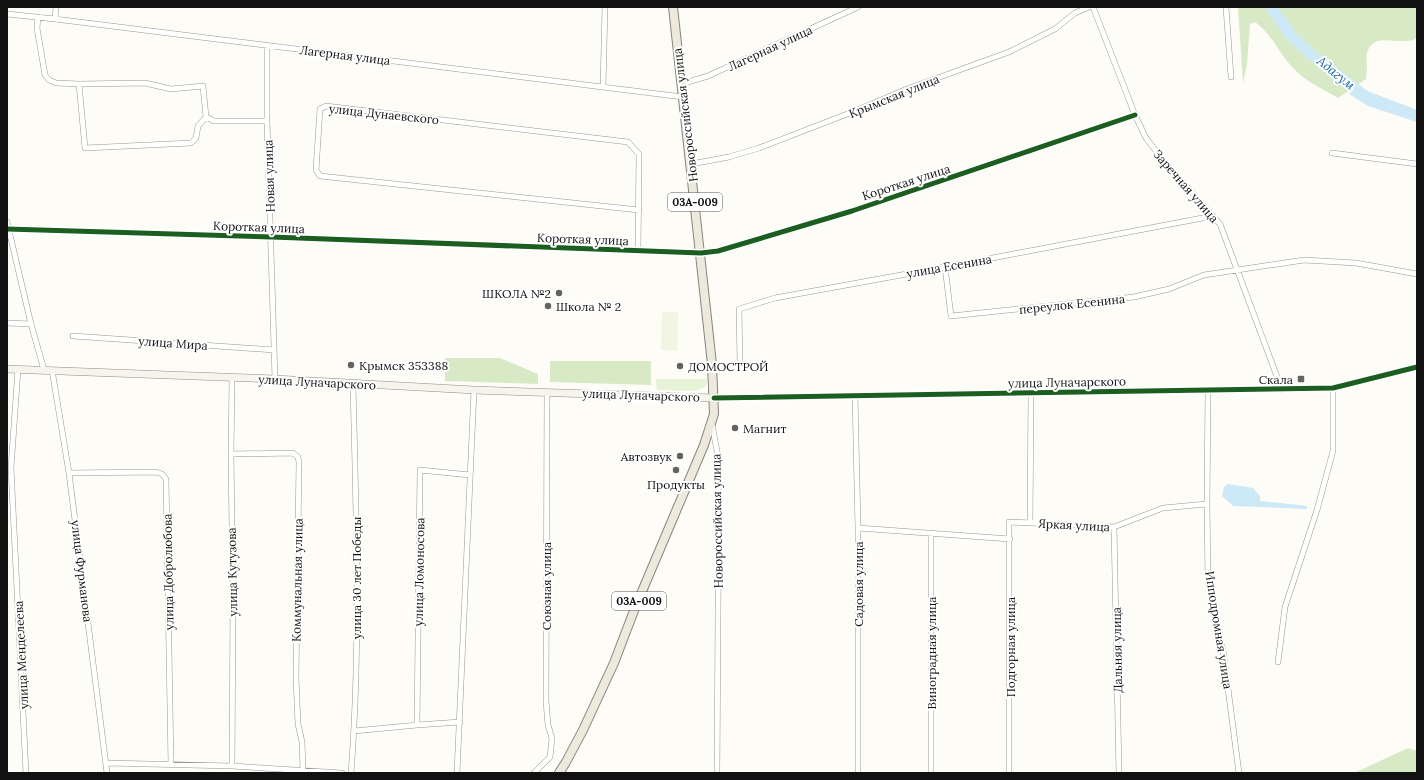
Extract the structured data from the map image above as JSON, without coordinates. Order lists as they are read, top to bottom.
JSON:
{
  "streets": {
    "main road": ["Новороссийская улица", "03А-009", "улица Луначарского"],
    "street": [
      "Лагерная улица",
      "Крымская улица",
      "улица Дунаевского",
      "Новая улица",
      "Короткая улица",
      "Заречная улица",
      "улица Есенина",
      "переулок Есенина",
      "улица Мира",
      "Яркая улица",
      "улица Фурманова",
      "улица Добролюбова",
      "улица Кутузова",
      "улица Ломоносова",
      "улица 30 лет Победы",
      "Коммунальная улица",
      "Садовая улица",
      "Союзная улица",
      "Ипподромная улица",
      "Подгорная улица",
      "Дальняя улица",
      "Виноградная улица",
      "улица Менделеева"
    ]
  },
  "crossings": [
    ["Лагерная улица", "Новороссийская улица"],
    ["Лагерная улица", "Новая улица"],
    ["Крымская улица", "Новороссийская улица"],
    ["Новороссийская улица", "Короткая улица"],
    ["Новороссийская улица", "03А-009"],
    ["Новороссийская улица", "улица Луначарского"],
    ["Новая улица", "Короткая улица"],
    ["Новая улица", "улица Мира"],
    ["Новая улица", "улица Луначарского"],
    ["Короткая улица", "Заречная улица"],
    ["Заречная улица", "улица Есенина"],
    ["Заречная улица", "переулок Есенина"],
    ["Заречная улица", "улица Луначарского"],
    ["улица Есенина", "переулок Есенина"],
    ["улица Луначарского", "улица Фурманова"],
    ["улица Луначарского", "улица Кутузова"],
    ["улица Луначарского", "улица 30 лет Победы"],
    ["улица Луначарского", "Садовая улица"],
    ["улица Луначарского", "Союзная улица"],
    ["улица Луначарского", "Ипподромная улица"],
    ["улица Луначарского", "улица Менделеева"],
    ["Яркая улица", "Ипподромная улица"],
    ["Яркая улица", "Подгорная улица"],
    ["Яркая улица", "Дальняя улица"],
    ["улица Фурманова", "улица Добролюбова"],
    ["улица Кутузова", "Коммунальная улица"]
  ],
  "water": ["Адагум"],
  "places": {
    "other": [
      "ШКОЛА №2",
      "Школа № 2",
      "Крымск 353388",
      "ДОМОСТРОЙ",
      "Магнит",
      "Автозвук",
      "Продукты"
    ],
    "transit": ["Скала"]
  }
}
